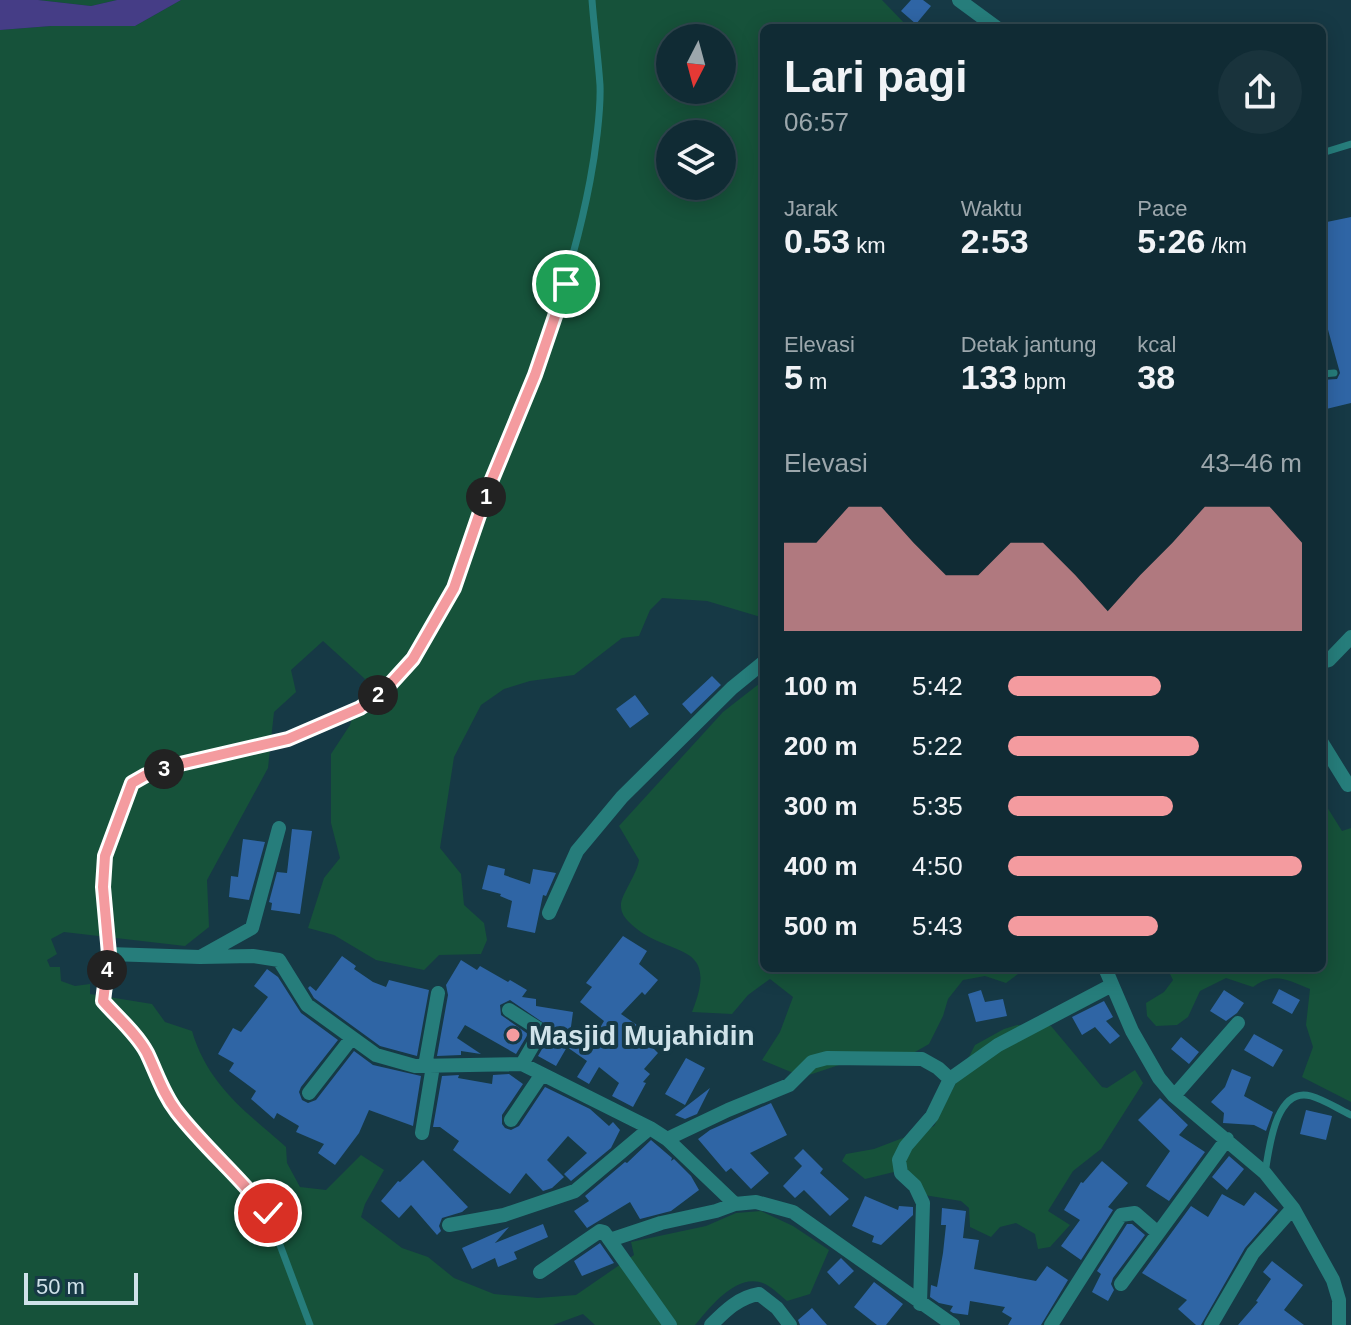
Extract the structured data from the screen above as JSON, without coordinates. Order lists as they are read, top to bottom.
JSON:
{
  "places": ["Masjid Mujahidin"],
  "scale_bar": "50 m",
  "north": "bottom",
  "page": {
    "heading": ["Lari pagi", "06:57"],
    "stats": [
      ["Jarak", "0.53 km"],
      ["Waktu", "2:53"],
      ["Pace", "5:26 /km"],
      ["Elevasi", "5 m"],
      ["Detak jantung", "133 bpm"],
      ["kcal", "38"]
    ],
    "chart": ["Elevasi", "43–46 m"],
    "pins": [
      "1",
      "2",
      "3",
      "4"
    ],
    "list": [
      {
        "name": "100 m",
        "note": "5:42"
      },
      {
        "name": "200 m",
        "note": "5:22"
      },
      {
        "name": "300 m",
        "note": "5:35"
      },
      {
        "name": "400 m",
        "note": "4:50"
      },
      {
        "name": "500 m",
        "note": "5:43"
      }
    ],
    "scale": "50 m"
  }
}
